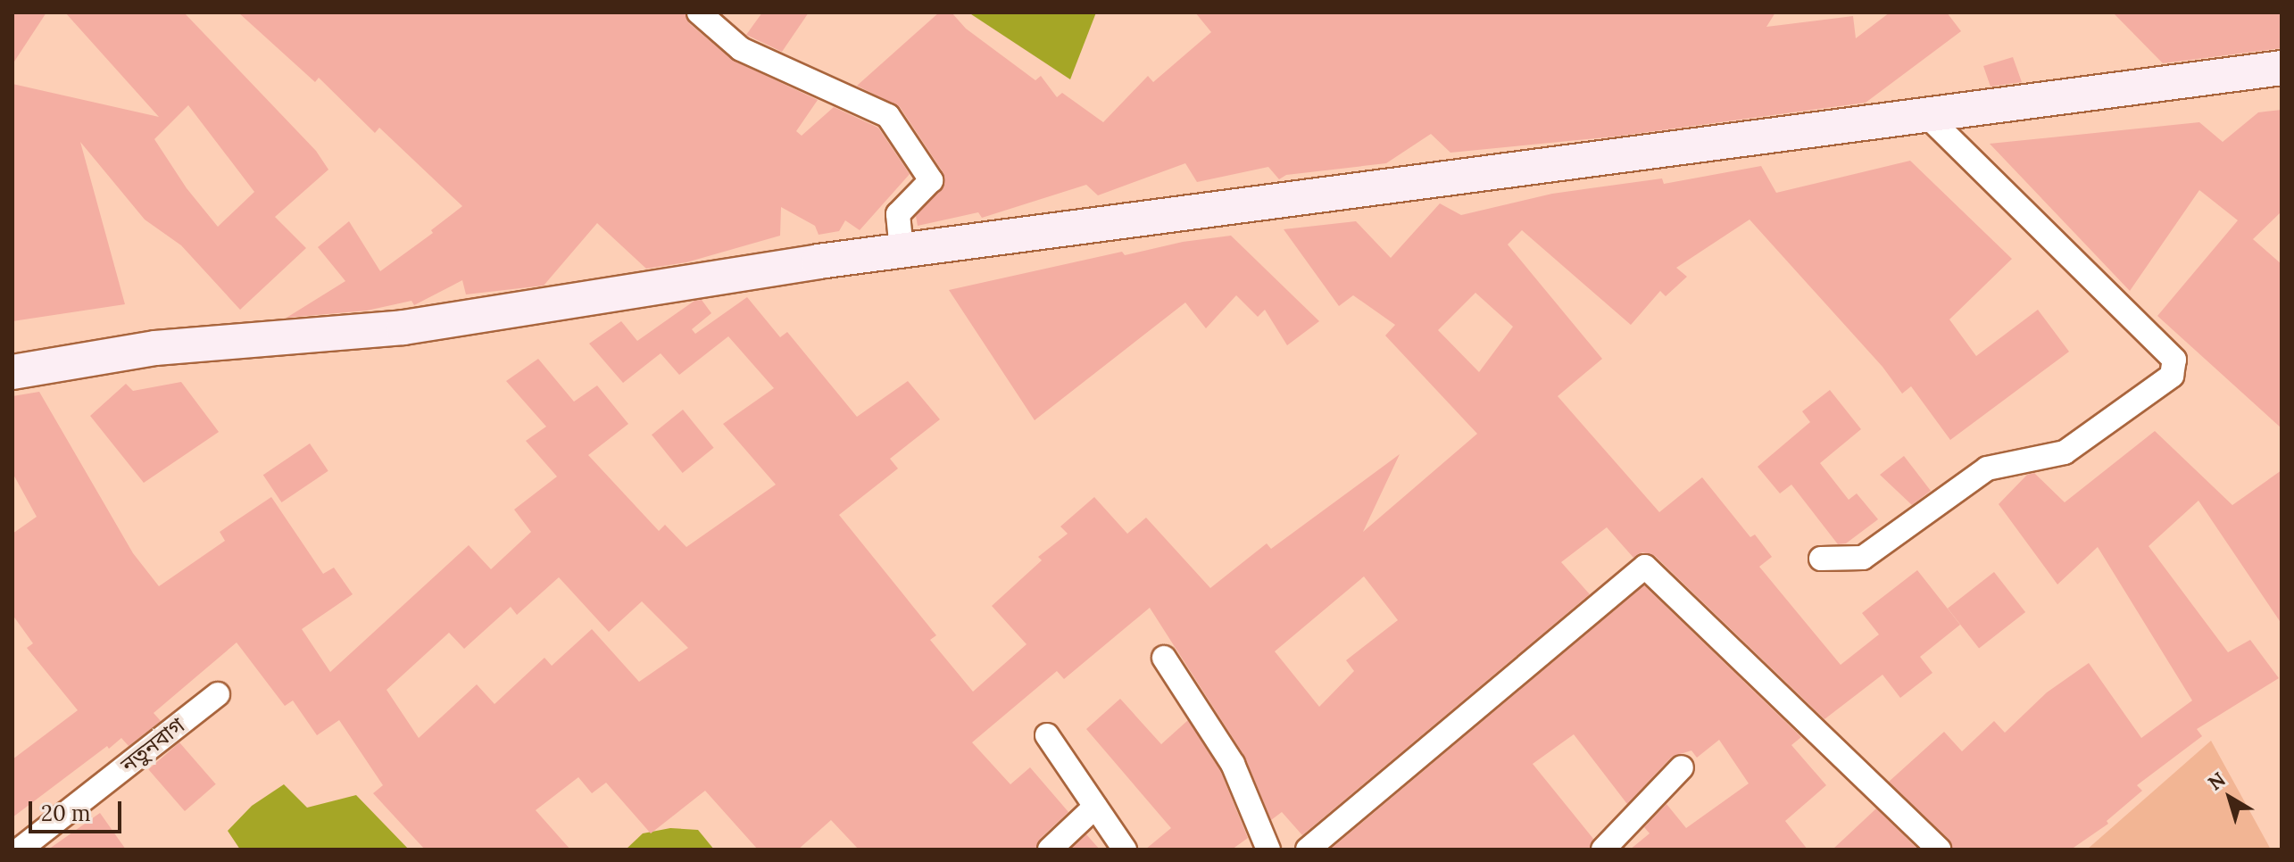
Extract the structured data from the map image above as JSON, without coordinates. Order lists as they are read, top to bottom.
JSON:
{
  "streets": {
    "street": ["নতুনবাগ"]
  },
  "scale_bar": "20 m",
  "north": "top left"
}
